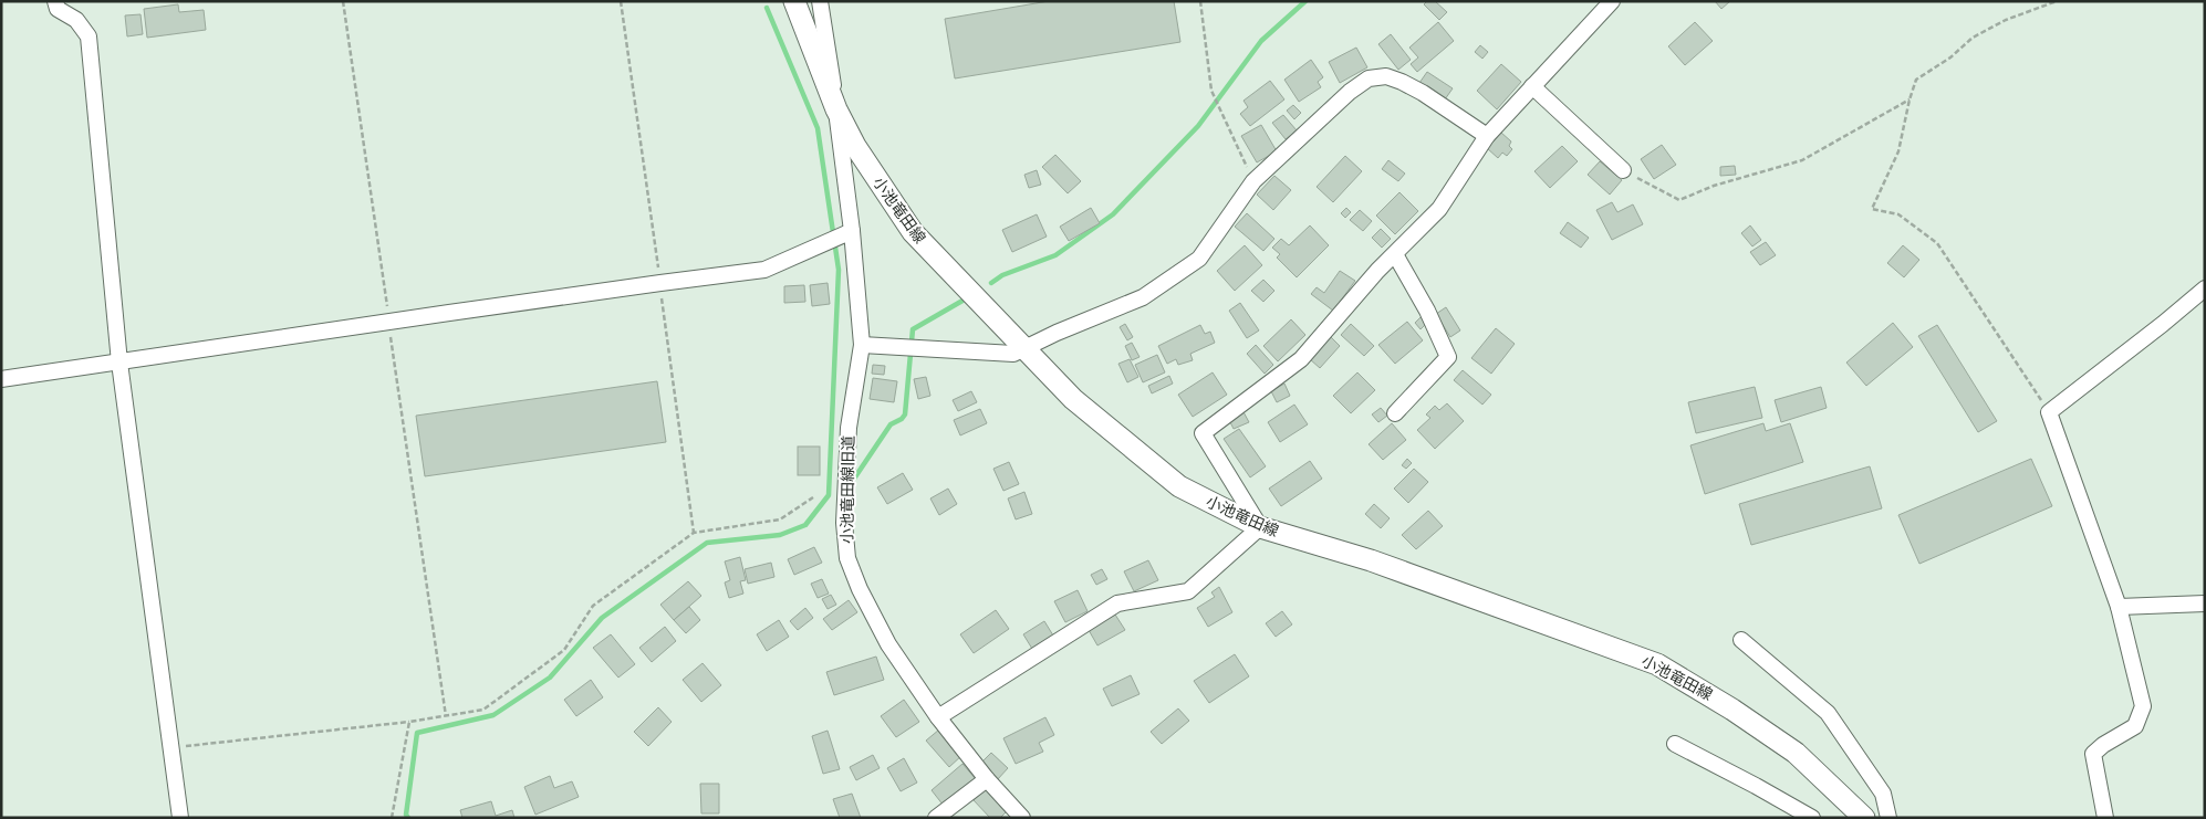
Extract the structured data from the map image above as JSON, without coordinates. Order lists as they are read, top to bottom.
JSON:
{
  "streets": {
    "main road": ["小池竜田線"],
    "street": ["小池竜田線旧道"]
  },
  "crossings": [
    ["小池竜田線", "小池竜田線旧道"]
  ]
}
